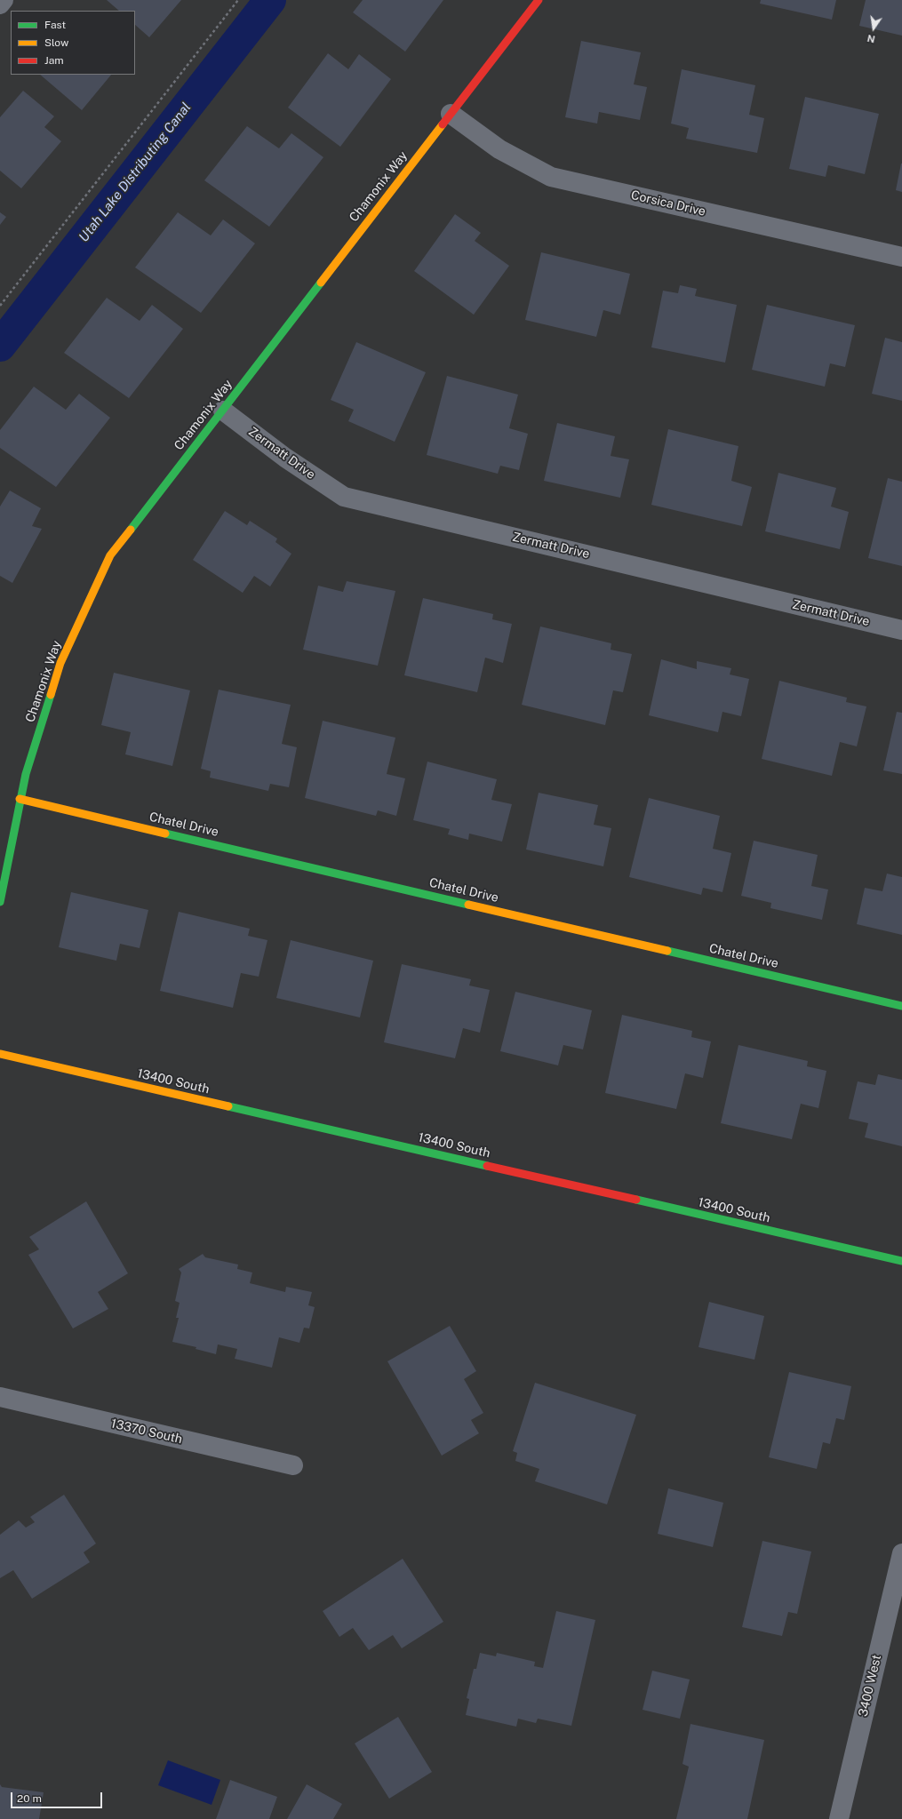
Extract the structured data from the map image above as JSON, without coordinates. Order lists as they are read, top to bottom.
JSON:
{
  "streets": {
    "street": [
      "Chamonix Way",
      "Corsica Drive",
      "Zermatt Drive",
      "Chatel Drive",
      "13400 South",
      "13370 South",
      "3400 West"
    ]
  },
  "crossings": [
    ["Chamonix Way", "Corsica Drive"],
    ["Chamonix Way", "Zermatt Drive"],
    ["Chamonix Way", "Chatel Drive"]
  ],
  "water": ["Utah Lake Distributing Canal"],
  "legend": ["Fast", "Slow", "Jam"],
  "scale_bar": "20 m",
  "north": "bottom"
}
